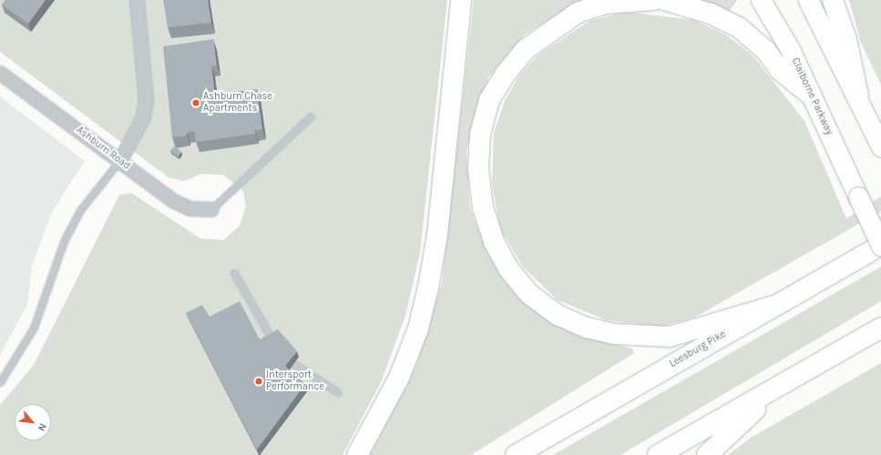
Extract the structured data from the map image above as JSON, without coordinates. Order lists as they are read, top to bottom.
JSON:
{
  "streets": {
    "highway": ["Leesburg Pike"],
    "main road": ["Claiborne Parkway"],
    "street": ["Ashburn Road"]
  },
  "crossings": [
    ["Claiborne Parkway", "Leesburg Pike"]
  ],
  "places": ["Ashburn Chase Apartments", "Intersport Performance"],
  "north": "bottom right"
}
